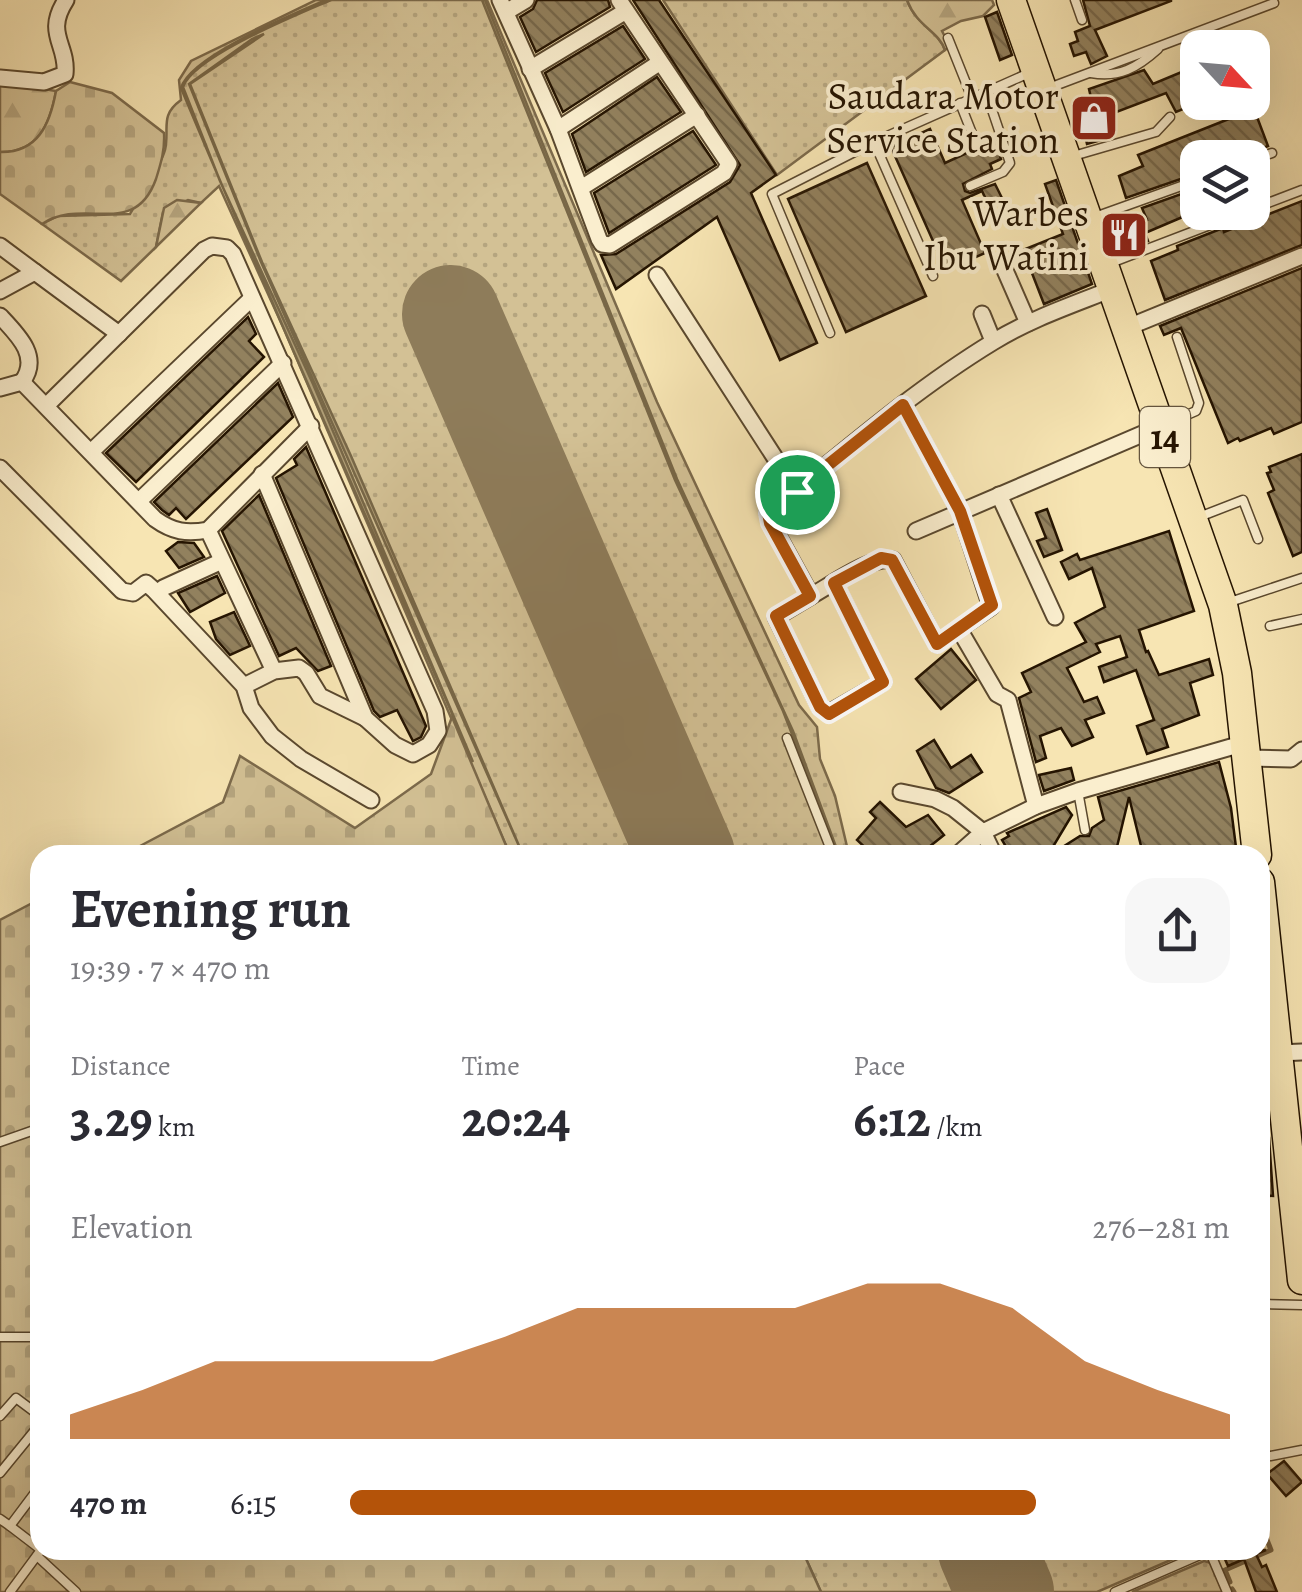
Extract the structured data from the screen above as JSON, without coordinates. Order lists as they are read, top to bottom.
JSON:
{
  "streets": {
    "highway": ["14"]
  },
  "places": {
    "shop": ["Saudara Motor Service Station"],
    "restaurant": ["Warbes Ibu Watini"]
  },
  "north": "bottom right",
  "page": {
    "heading": ["Evening run", "19:39 · 7 × 470 m"],
    "stats": [
      ["Distance", "3.29 km"],
      ["Time", "20:24"],
      ["Pace", "6:12 /km"]
    ],
    "chart": ["Elevation", "276–281 m"],
    "list": [
      {
        "name": "470 m",
        "note": "6:15"
      }
    ]
  }
}
